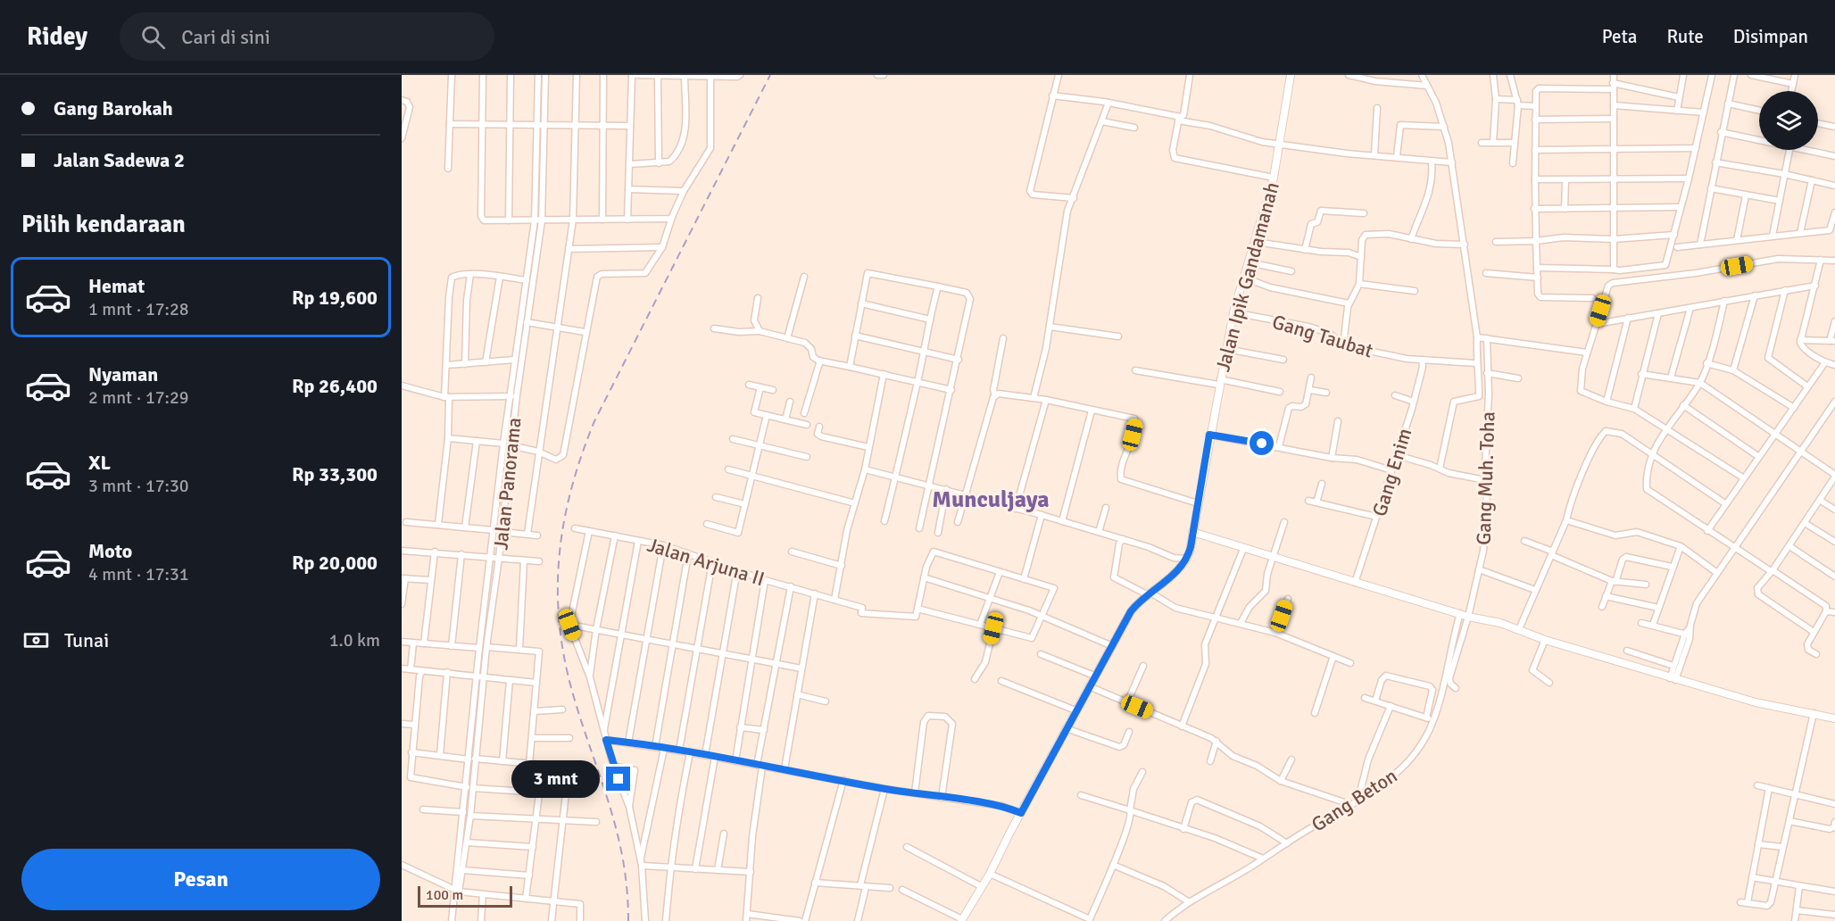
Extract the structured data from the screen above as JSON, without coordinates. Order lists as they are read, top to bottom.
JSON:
{
  "streets": {
    "street": [
      "Jalan Ipik Gandamanah",
      "Gang Taubat",
      "Gang Enim",
      "Gang Muh. Toha",
      "Jalan Panorama",
      "Jalan Arjuna II",
      "Gang Beton"
    ]
  },
  "crossings": [
    ["Jalan Ipik Gandamanah", "Gang Taubat"],
    ["Gang Taubat", "Gang Enim"]
  ],
  "districts": ["Munculjaya"],
  "scale_bar": "100 m",
  "page": {
    "header": "Ridey",
    "search": "Cari di sini",
    "nav": ["Peta", "Rute", "Disimpan"],
    "banner": ["Gang Barokah", "Jalan Sadewa 2"],
    "heading": "Pilih kendaraan",
    "list": [
      {
        "name": "Hemat",
        "note": "1 mnt · 17:28",
        "value": "Rp 19,600"
      },
      {
        "name": "Nyaman",
        "note": "2 mnt · 17:29",
        "value": "Rp 26,400"
      },
      {
        "name": "XL",
        "note": "3 mnt · 17:30",
        "value": "Rp 33,300"
      },
      {
        "name": "Moto",
        "note": "4 mnt · 17:31",
        "value": "Rp 20,000"
      }
    ],
    "pay": ["Tunai", "1.0 km"],
    "bubble": "3 mnt",
    "buttons": "Pesan",
    "scale": "100 m"
  }
}
